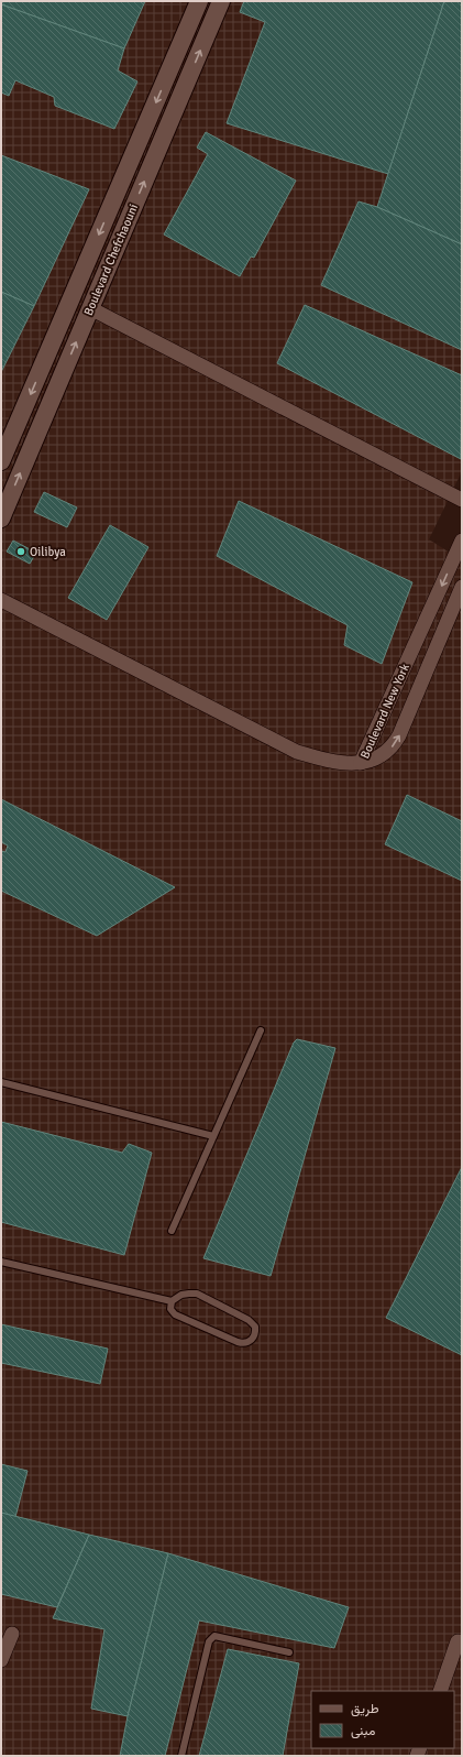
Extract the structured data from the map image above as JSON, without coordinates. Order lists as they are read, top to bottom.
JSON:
{
  "streets": {
    "street": ["Boulevard Chefchaouni", "Boulevard New York"]
  },
  "places": ["Oilibya"],
  "legend": ["طريق", "مبنى"]
}
